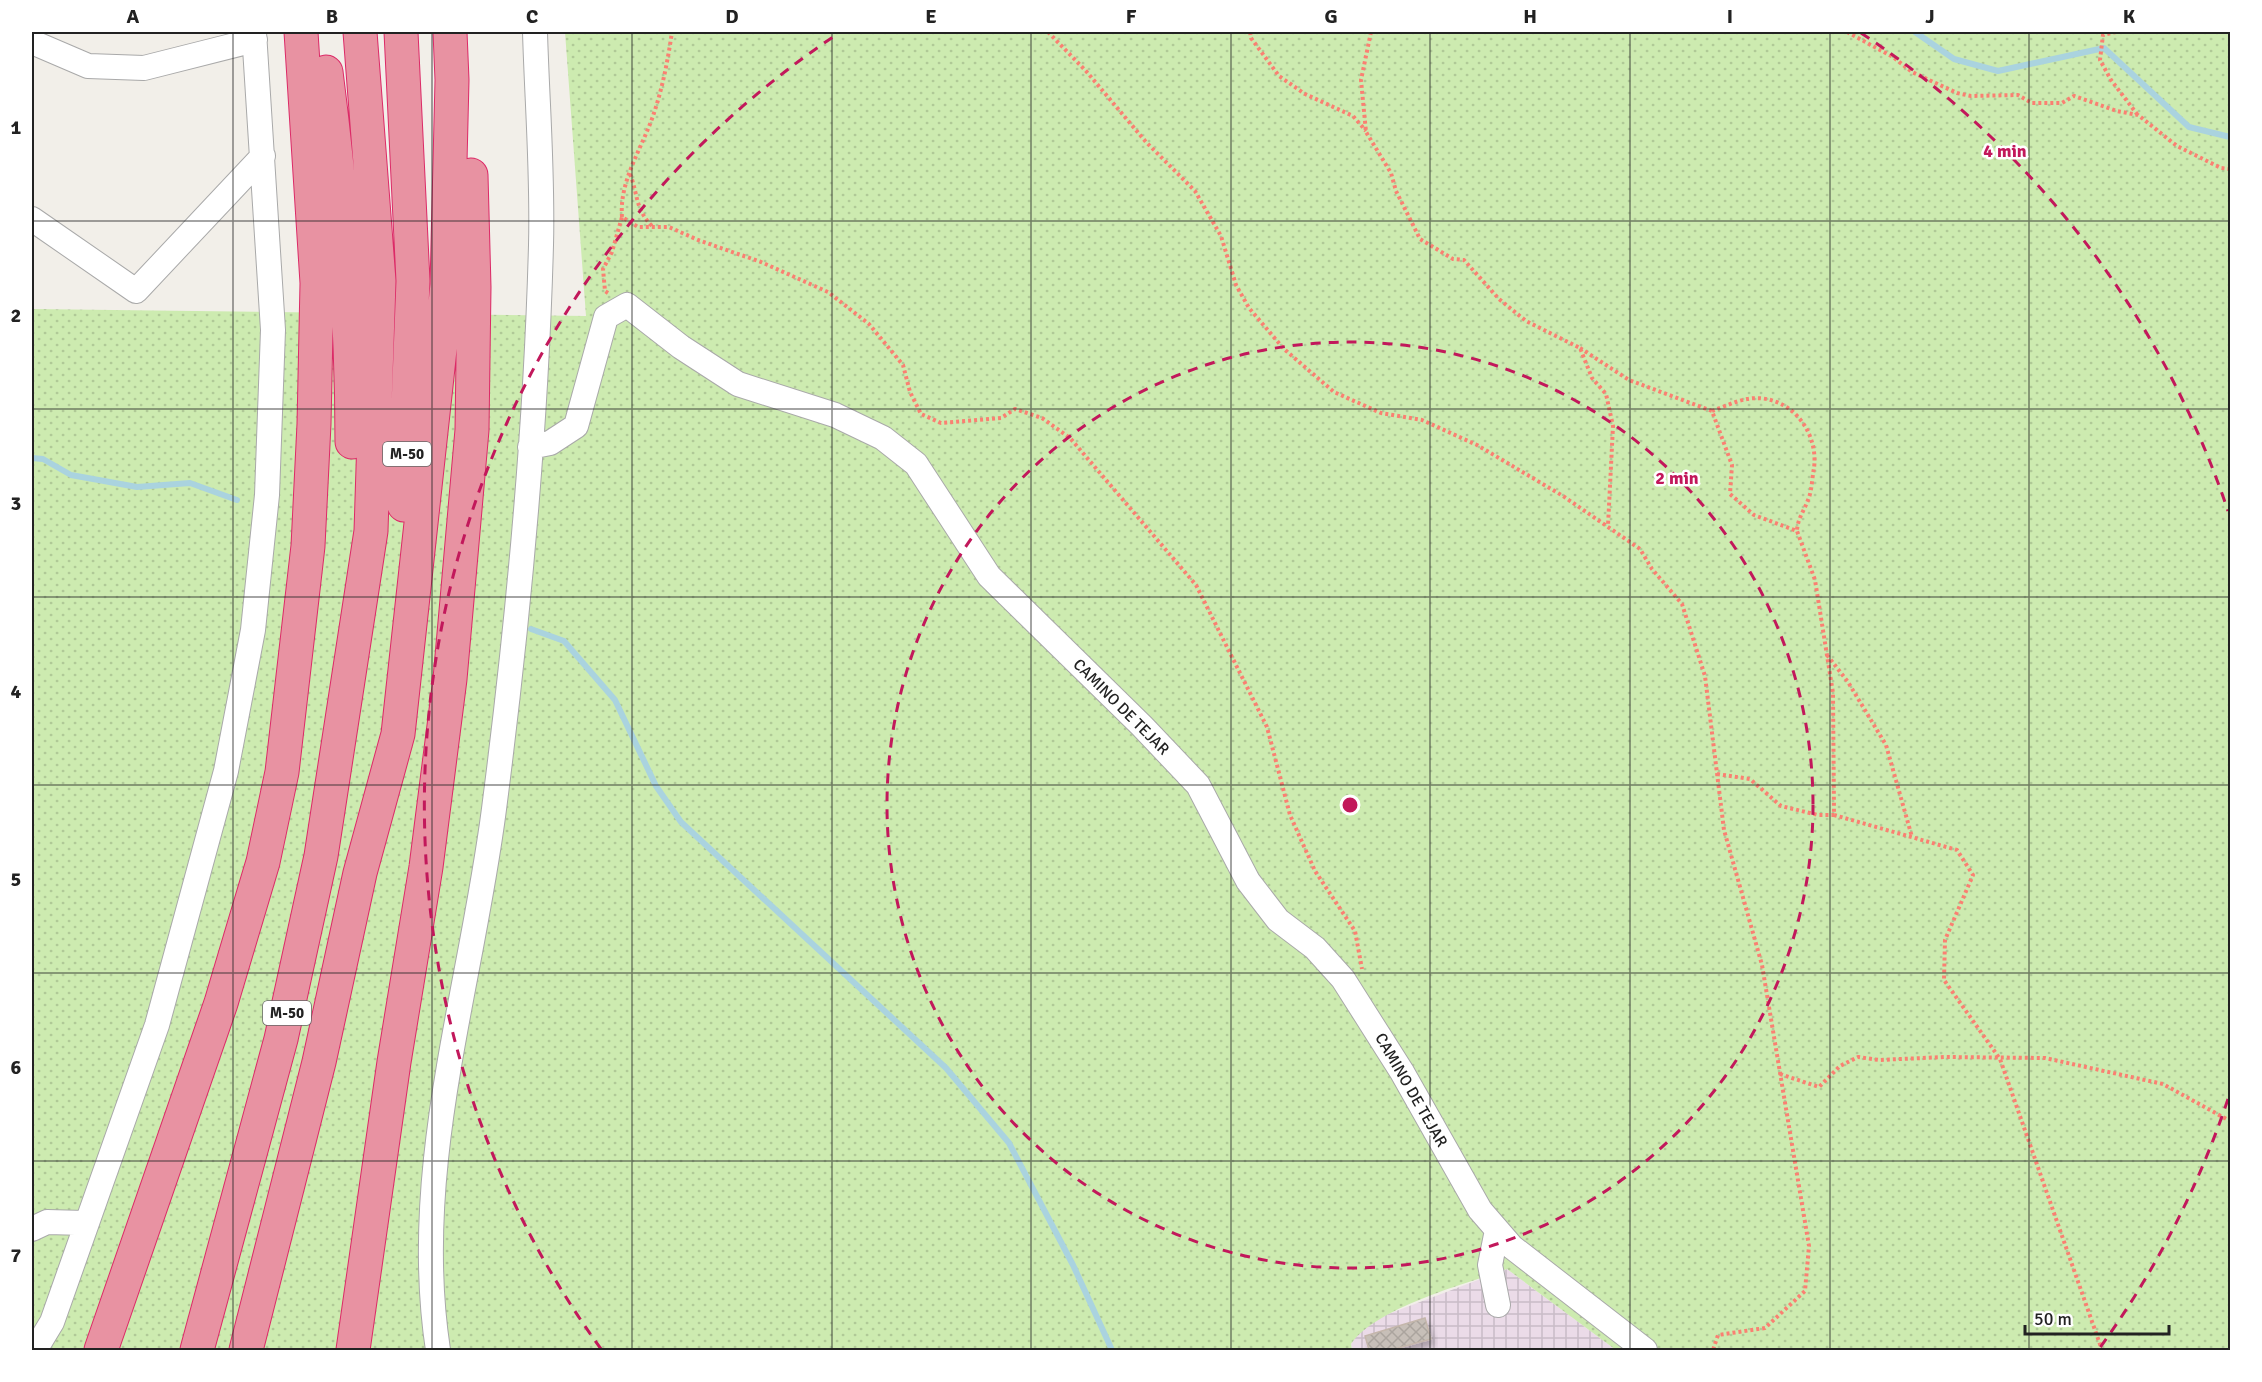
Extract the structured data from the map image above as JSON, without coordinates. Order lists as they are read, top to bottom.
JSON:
{
  "streets": {
    "highway": ["M-50"],
    "lane": ["CAMINO DE TEJAR"]
  },
  "scale_bar": "50 m",
  "grid": {
    "columns": [
      "A",
      "B",
      "C",
      "D",
      "E",
      "F",
      "G",
      "H",
      "I",
      "J",
      "K"
    ],
    "rows": [
      "1",
      "2",
      "3",
      "4",
      "5",
      "6",
      "7"
    ]
  },
  "rings": ["4 min", "2 min"]
}
